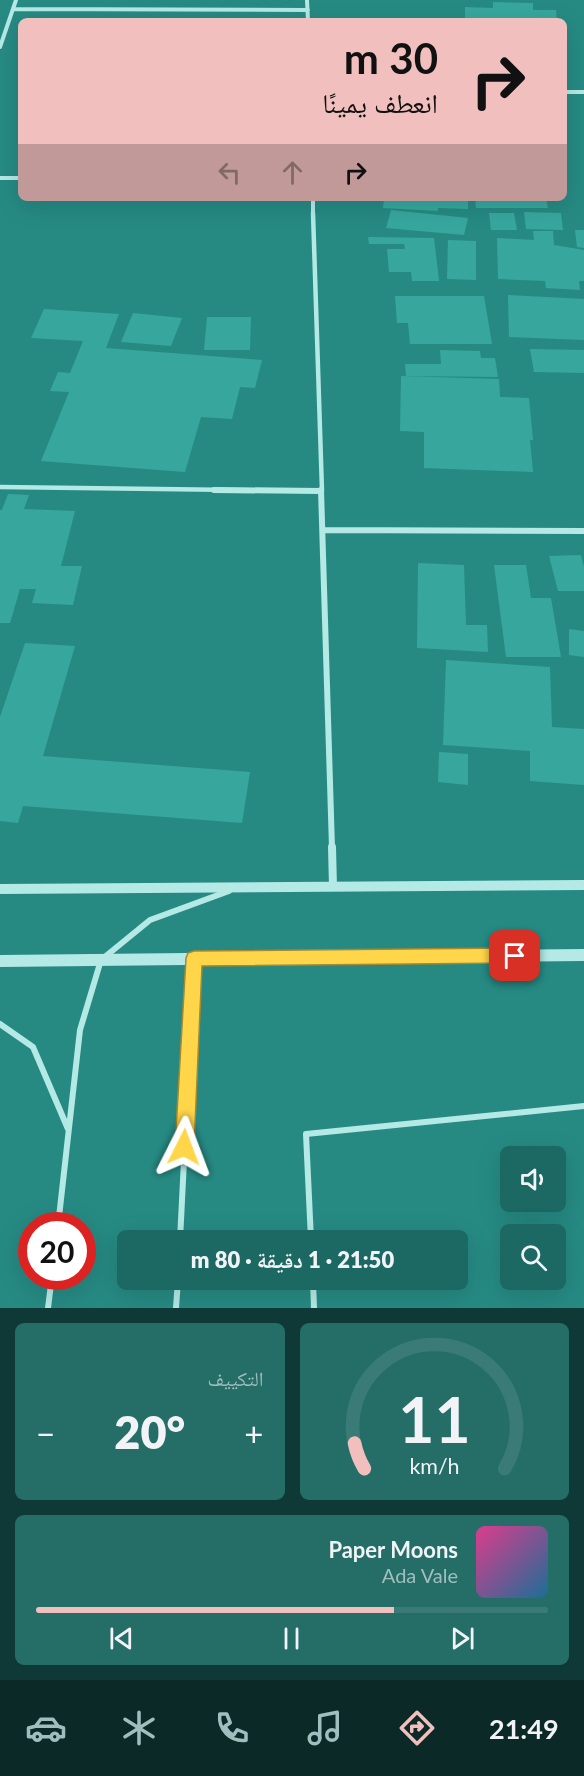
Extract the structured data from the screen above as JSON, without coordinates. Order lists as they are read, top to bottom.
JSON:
{
  "page": {
    "turn": ["30 m", "انعطف يمينًا"],
    "limit": "20",
    "trip": "21:50 · 1 دقيقة · 80 m",
    "tile": "التكييف",
    "heat": ["−", "20°", "+"],
    "song": ["Paper Moons", "Ada Vale"],
    "tabs": "21:49",
    "gauge": ["11", "km/h"]
  }
}
